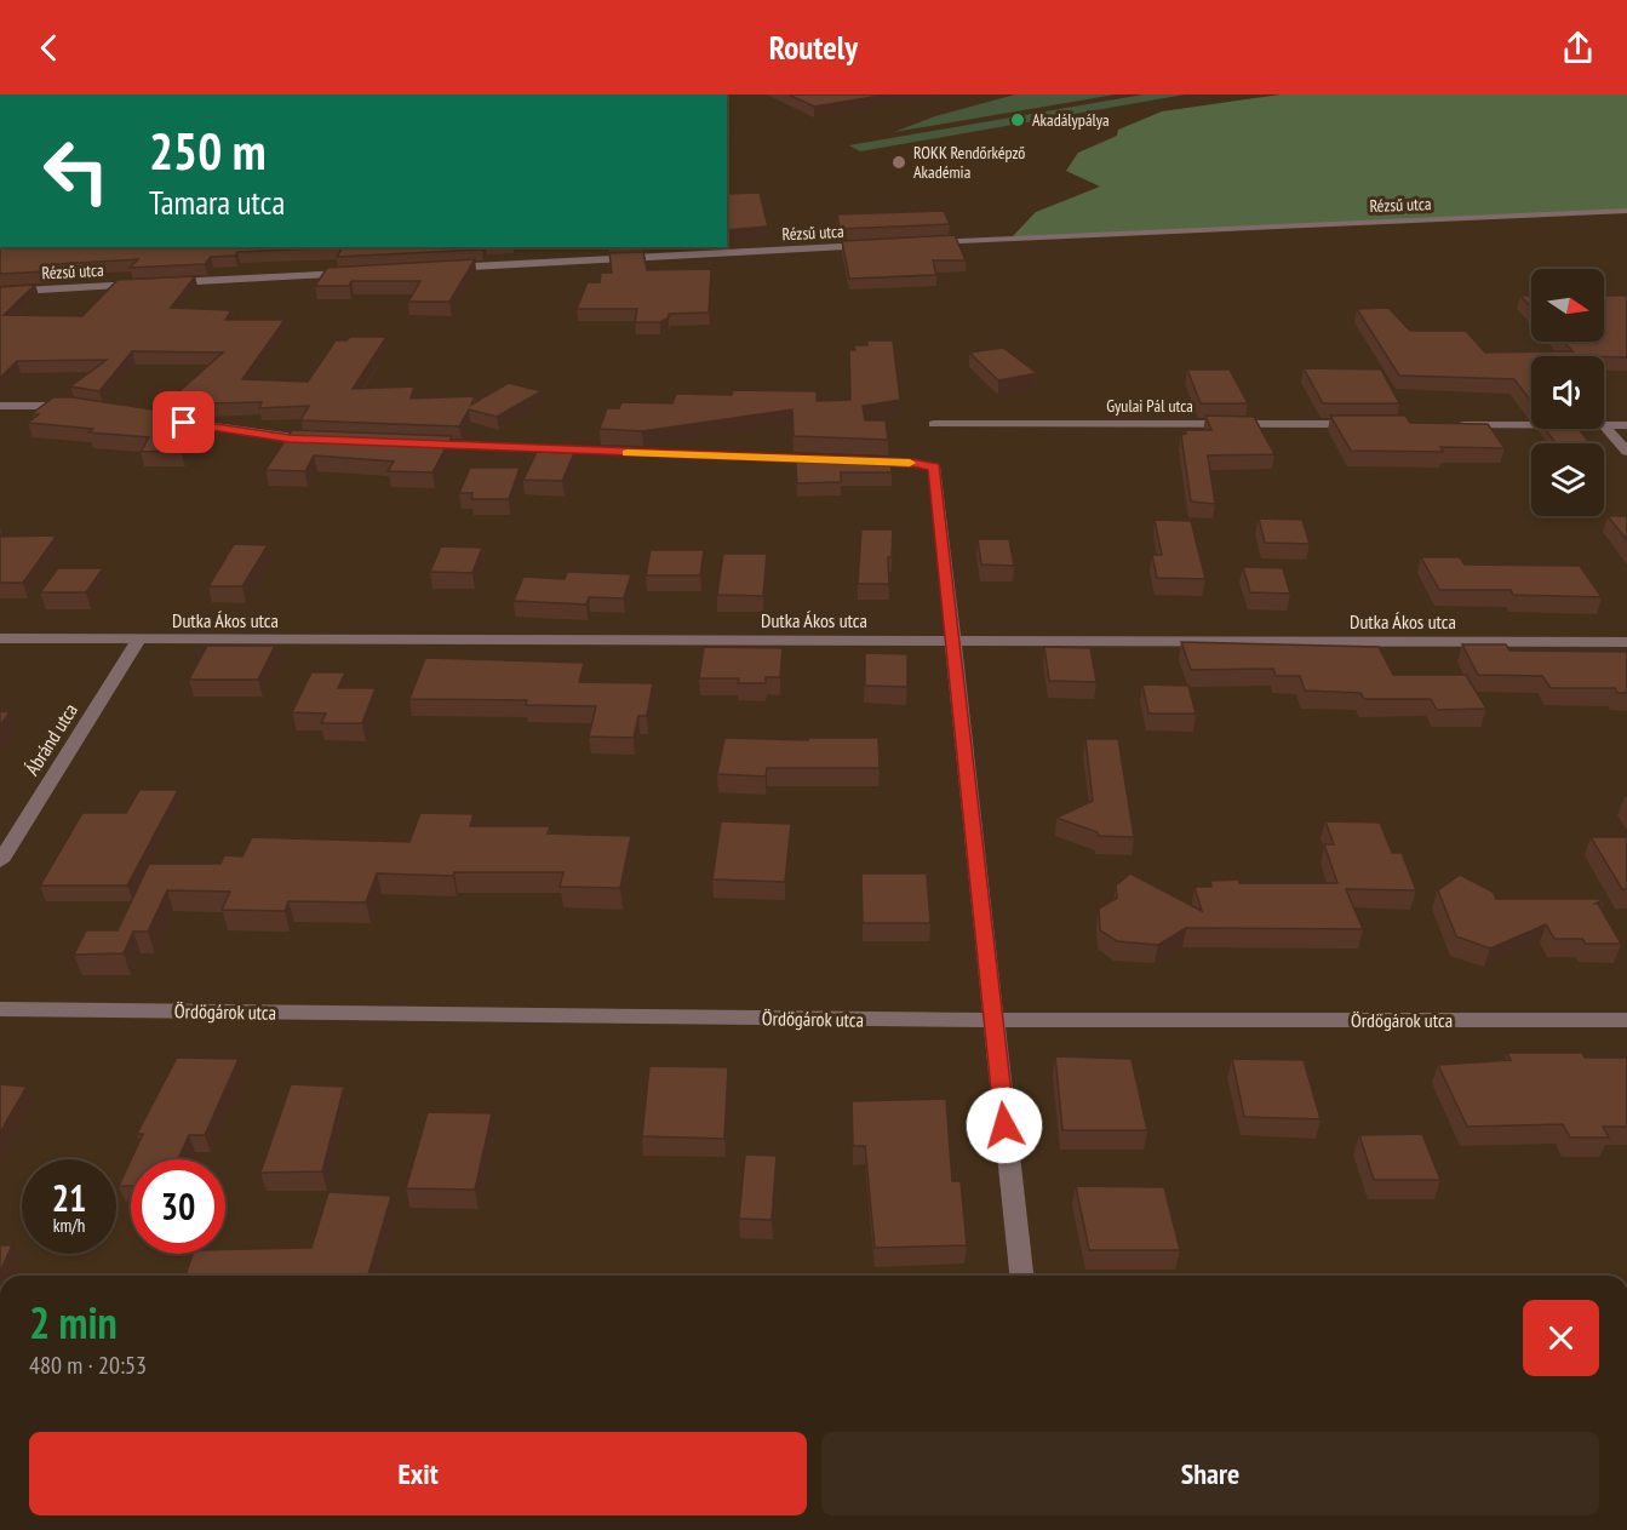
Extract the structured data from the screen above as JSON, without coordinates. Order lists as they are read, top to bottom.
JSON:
{
  "streets": {
    "street": [
      "Rézsű utca",
      "Gyulai Pál utca",
      "Dutka Ákos utca",
      "Ábránd utca",
      "Ördögárok utca"
    ]
  },
  "crossings": [
    ["Dutka Ákos utca", "Ábránd utca"]
  ],
  "places": ["Akadálypálya", "ROKK Rendőrképző Akadémia"],
  "north": "right",
  "page": {
    "header": "Routely",
    "turn": ["250 m", "Tamara utca"],
    "speed": "21 km/h",
    "limit": "30",
    "heading": ["2 min", "480 m · 20:53"],
    "buttons": ["Exit", "Share"]
  }
}
